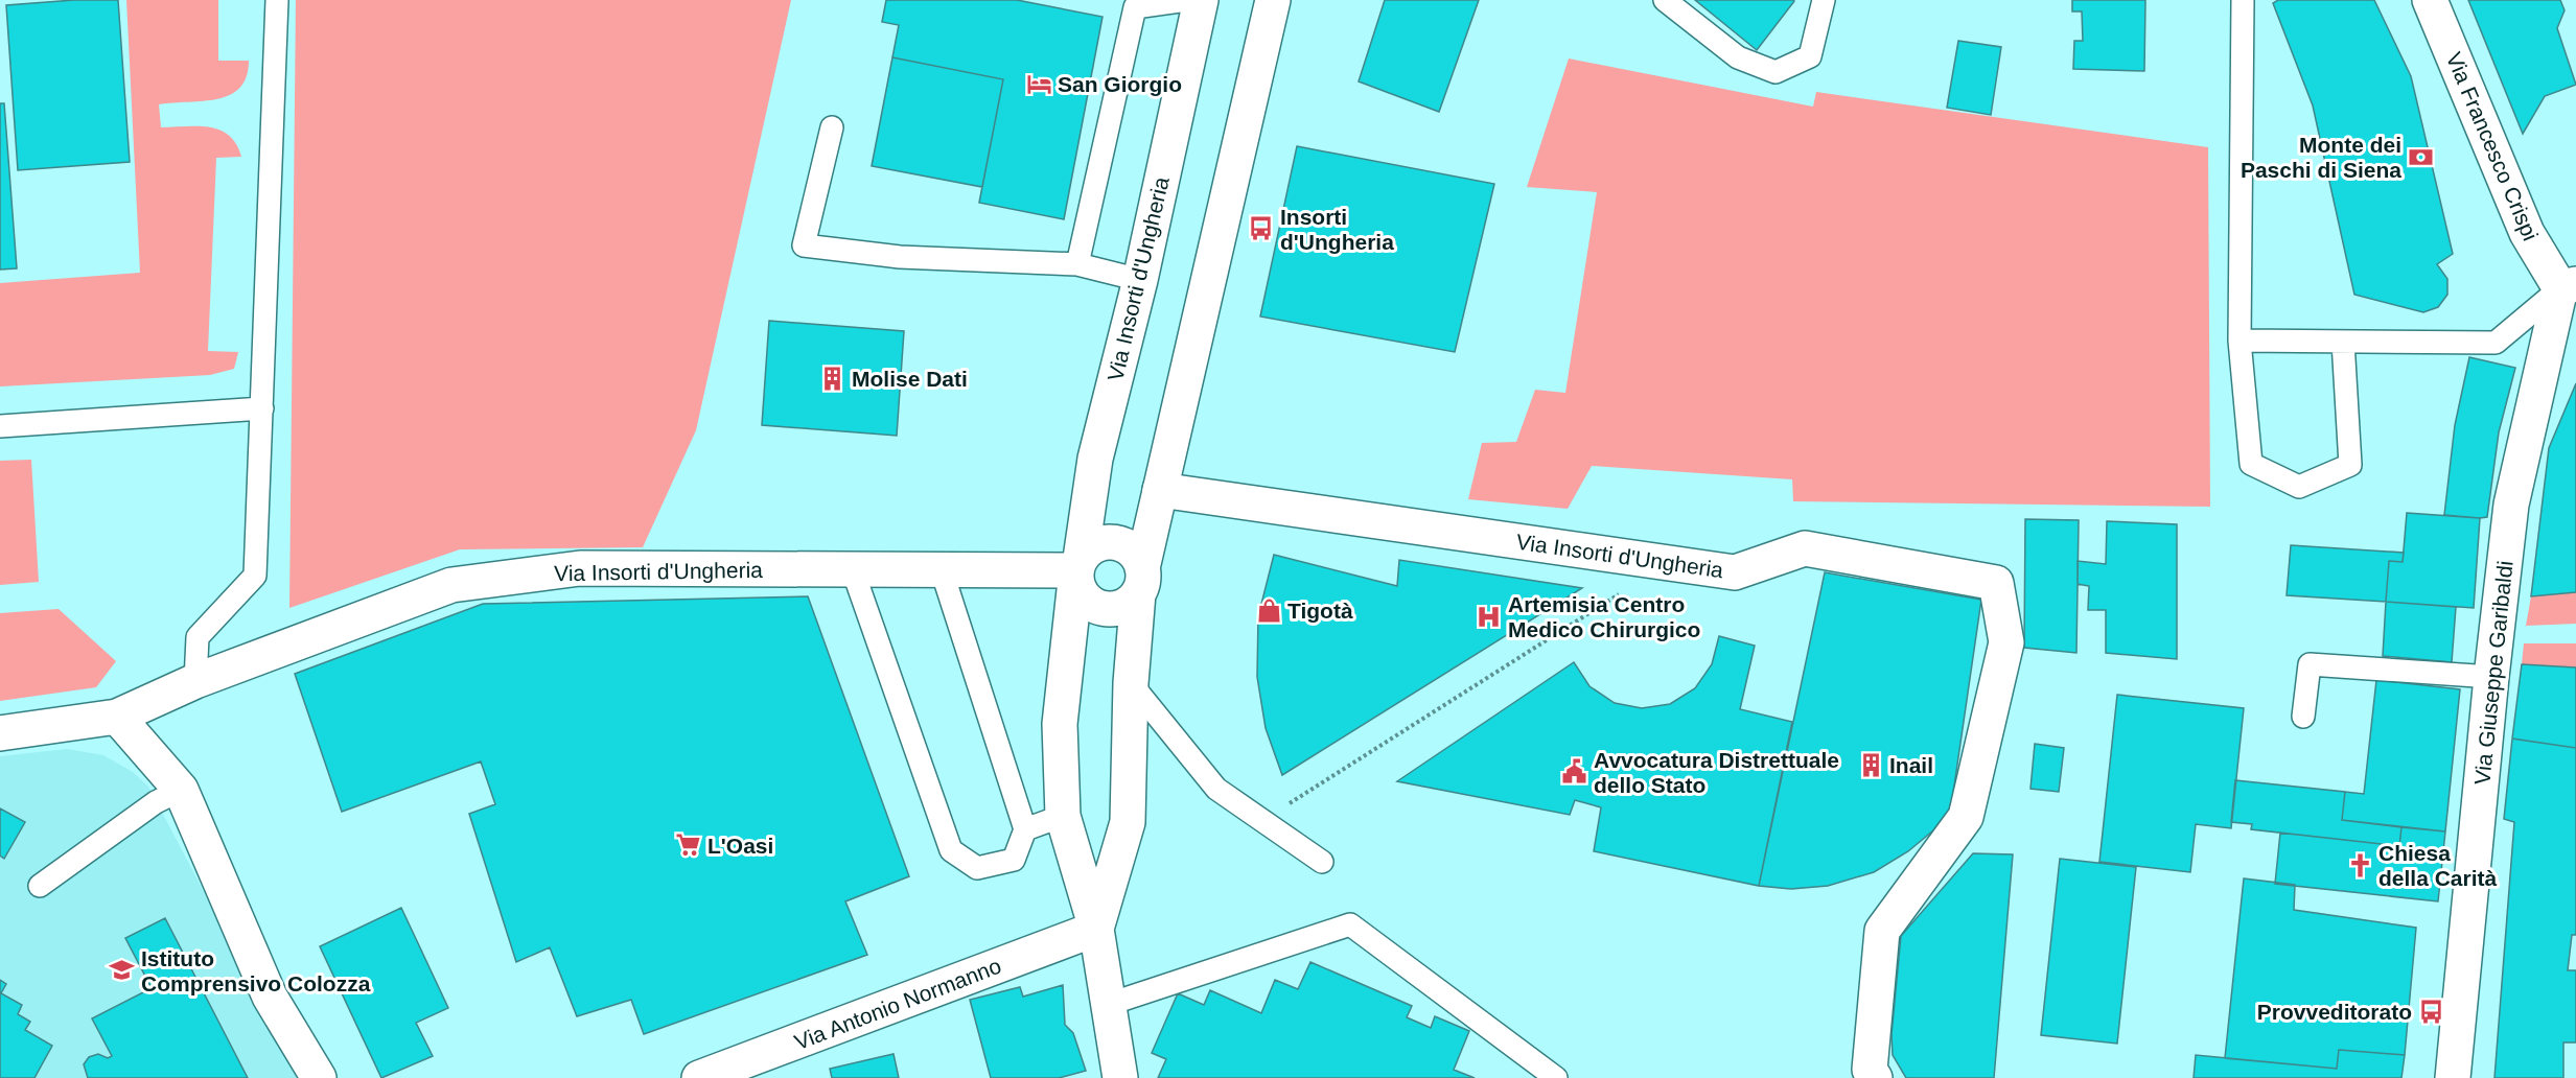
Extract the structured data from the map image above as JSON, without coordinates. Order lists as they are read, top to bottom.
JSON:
{
  "streets": {
    "street": [
      "Via Francesco Crispi",
      "Via Insorti d'Ungheria",
      "Via Giuseppe Garibaldi",
      "Via Antonio Normanno"
    ]
  },
  "crossings": [
    ["Via Francesco Crispi", "Via Giuseppe Garibaldi"],
    ["Via Insorti d'Ungheria", "Via Antonio Normanno"]
  ],
  "places": {
    "hotel": ["San Giorgio"],
    "bank": ["Monte dei Paschi di Siena"],
    "bus stop": ["Insorti d'Ungheria", "Provveditorato"],
    "building": ["Molise Dati", "Inail"],
    "shop": ["Tigotà"],
    "hospital": ["Artemisia Centro Medico Chirurgico"],
    "public building": ["Avvocatura Distrettuale dello Stato"],
    "supermarket": ["L'Oasi"],
    "church": ["Chiesa della Carità"],
    "school or university": ["Istituto Comprensivo Colozza"]
  }
}
